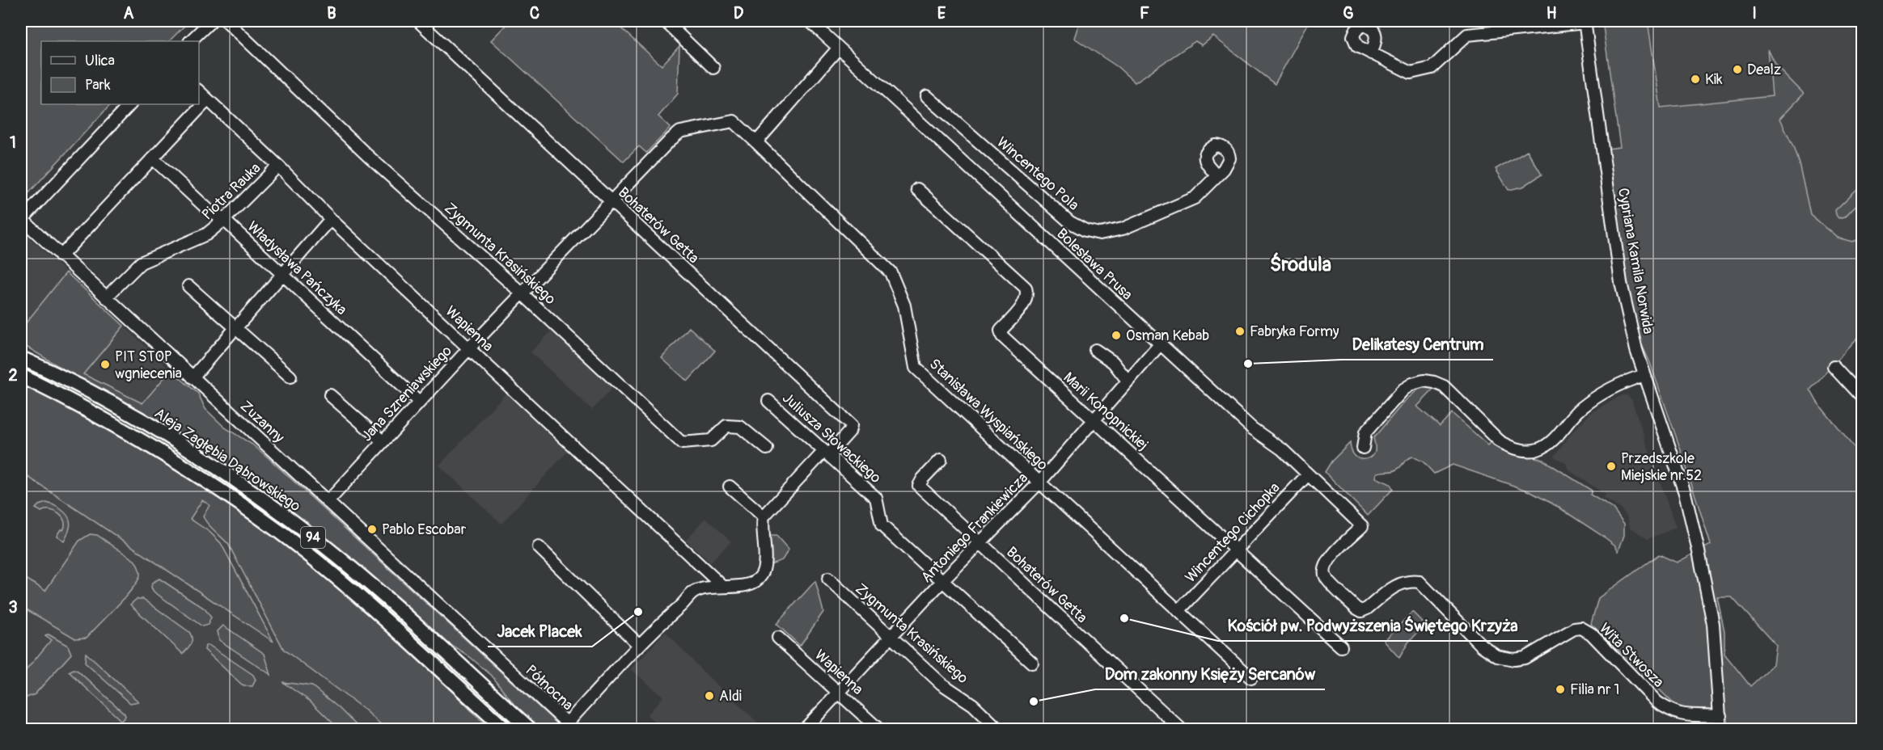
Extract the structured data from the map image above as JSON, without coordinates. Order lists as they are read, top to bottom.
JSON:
{
  "streets": {
    "main road": ["Aleja Zagłębia Dąbrowskiego", "94"],
    "street": [
      "Wincentego Pola",
      "Piotra Rauka",
      "Bohaterów Getta",
      "Zygmunta Krasińskiego",
      "Cypriana Kamila Norwida",
      "Bolesława Prusa",
      "Władysława Pańczyka",
      "Wapienna",
      "Jana Szreniawskiego",
      "Marii Konopnickiej",
      "Stanisława Wyspiańskiego",
      "Zuzanny",
      "Juliusza Słowackiego",
      "Antoniego Frankiewicza",
      "Wincentego Cichopka",
      "Wita Stwosza",
      "Północna"
    ]
  },
  "crossings": [
    ["Piotra Rauka", "Władysława Pańczyka"],
    ["Piotra Rauka", "Wapienna"],
    ["Piotra Rauka", "Zuzanny"],
    ["Bohaterów Getta", "Jana Szreniawskiego"],
    ["Bohaterów Getta", "Stanisława Wyspiańskiego"],
    ["Bohaterów Getta", "Juliusza Słowackiego"],
    ["Bohaterów Getta", "Antoniego Frankiewicza"],
    ["Zygmunta Krasińskiego", "Jana Szreniawskiego"],
    ["Zygmunta Krasińskiego", "Antoniego Frankiewicza"],
    ["Cypriana Kamila Norwida", "Wita Stwosza"],
    ["Bolesława Prusa", "Antoniego Frankiewicza"],
    ["Bolesława Prusa", "Wincentego Cichopka"],
    ["Bolesława Prusa", "Wita Stwosza"],
    ["Władysława Pańczyka", "Jana Szreniawskiego"],
    ["Wapienna", "Jana Szreniawskiego"],
    ["Wapienna", "Antoniego Frankiewicza"],
    ["Jana Szreniawskiego", "Stanisława Wyspiańskiego"],
    ["Jana Szreniawskiego", "Zuzanny"],
    ["Marii Konopnickiej", "Antoniego Frankiewicza"],
    ["Marii Konopnickiej", "Wincentego Cichopka"],
    ["Stanisława Wyspiańskiego", "Antoniego Frankiewicza"],
    ["Stanisława Wyspiańskiego", "Wincentego Cichopka"],
    ["Zuzanny", "Północna"],
    ["Juliusza Słowackiego", "Antoniego Frankiewicza"]
  ],
  "districts": ["Środula"],
  "places": [
    "Dealz",
    "Kik",
    "Fabryka Formy",
    "Osman Kebab",
    "Delikatesy Centrum",
    "PIT STOP wgniecenia",
    "Przedszkole Miejskie nr.52",
    "Pablo Escobar",
    "Jacek Placek",
    "Kościół pw. Podwyższenia Świętego Krzyża",
    "Filia nr 1",
    "Aldi",
    "Dom zakonny Księży Sercanów"
  ],
  "legend": ["Ulica", "Park"],
  "grid": {
    "columns": [
      "A",
      "B",
      "C",
      "D",
      "E",
      "F",
      "G",
      "H",
      "I"
    ],
    "rows": ["1", "2", "3"]
  }
}
